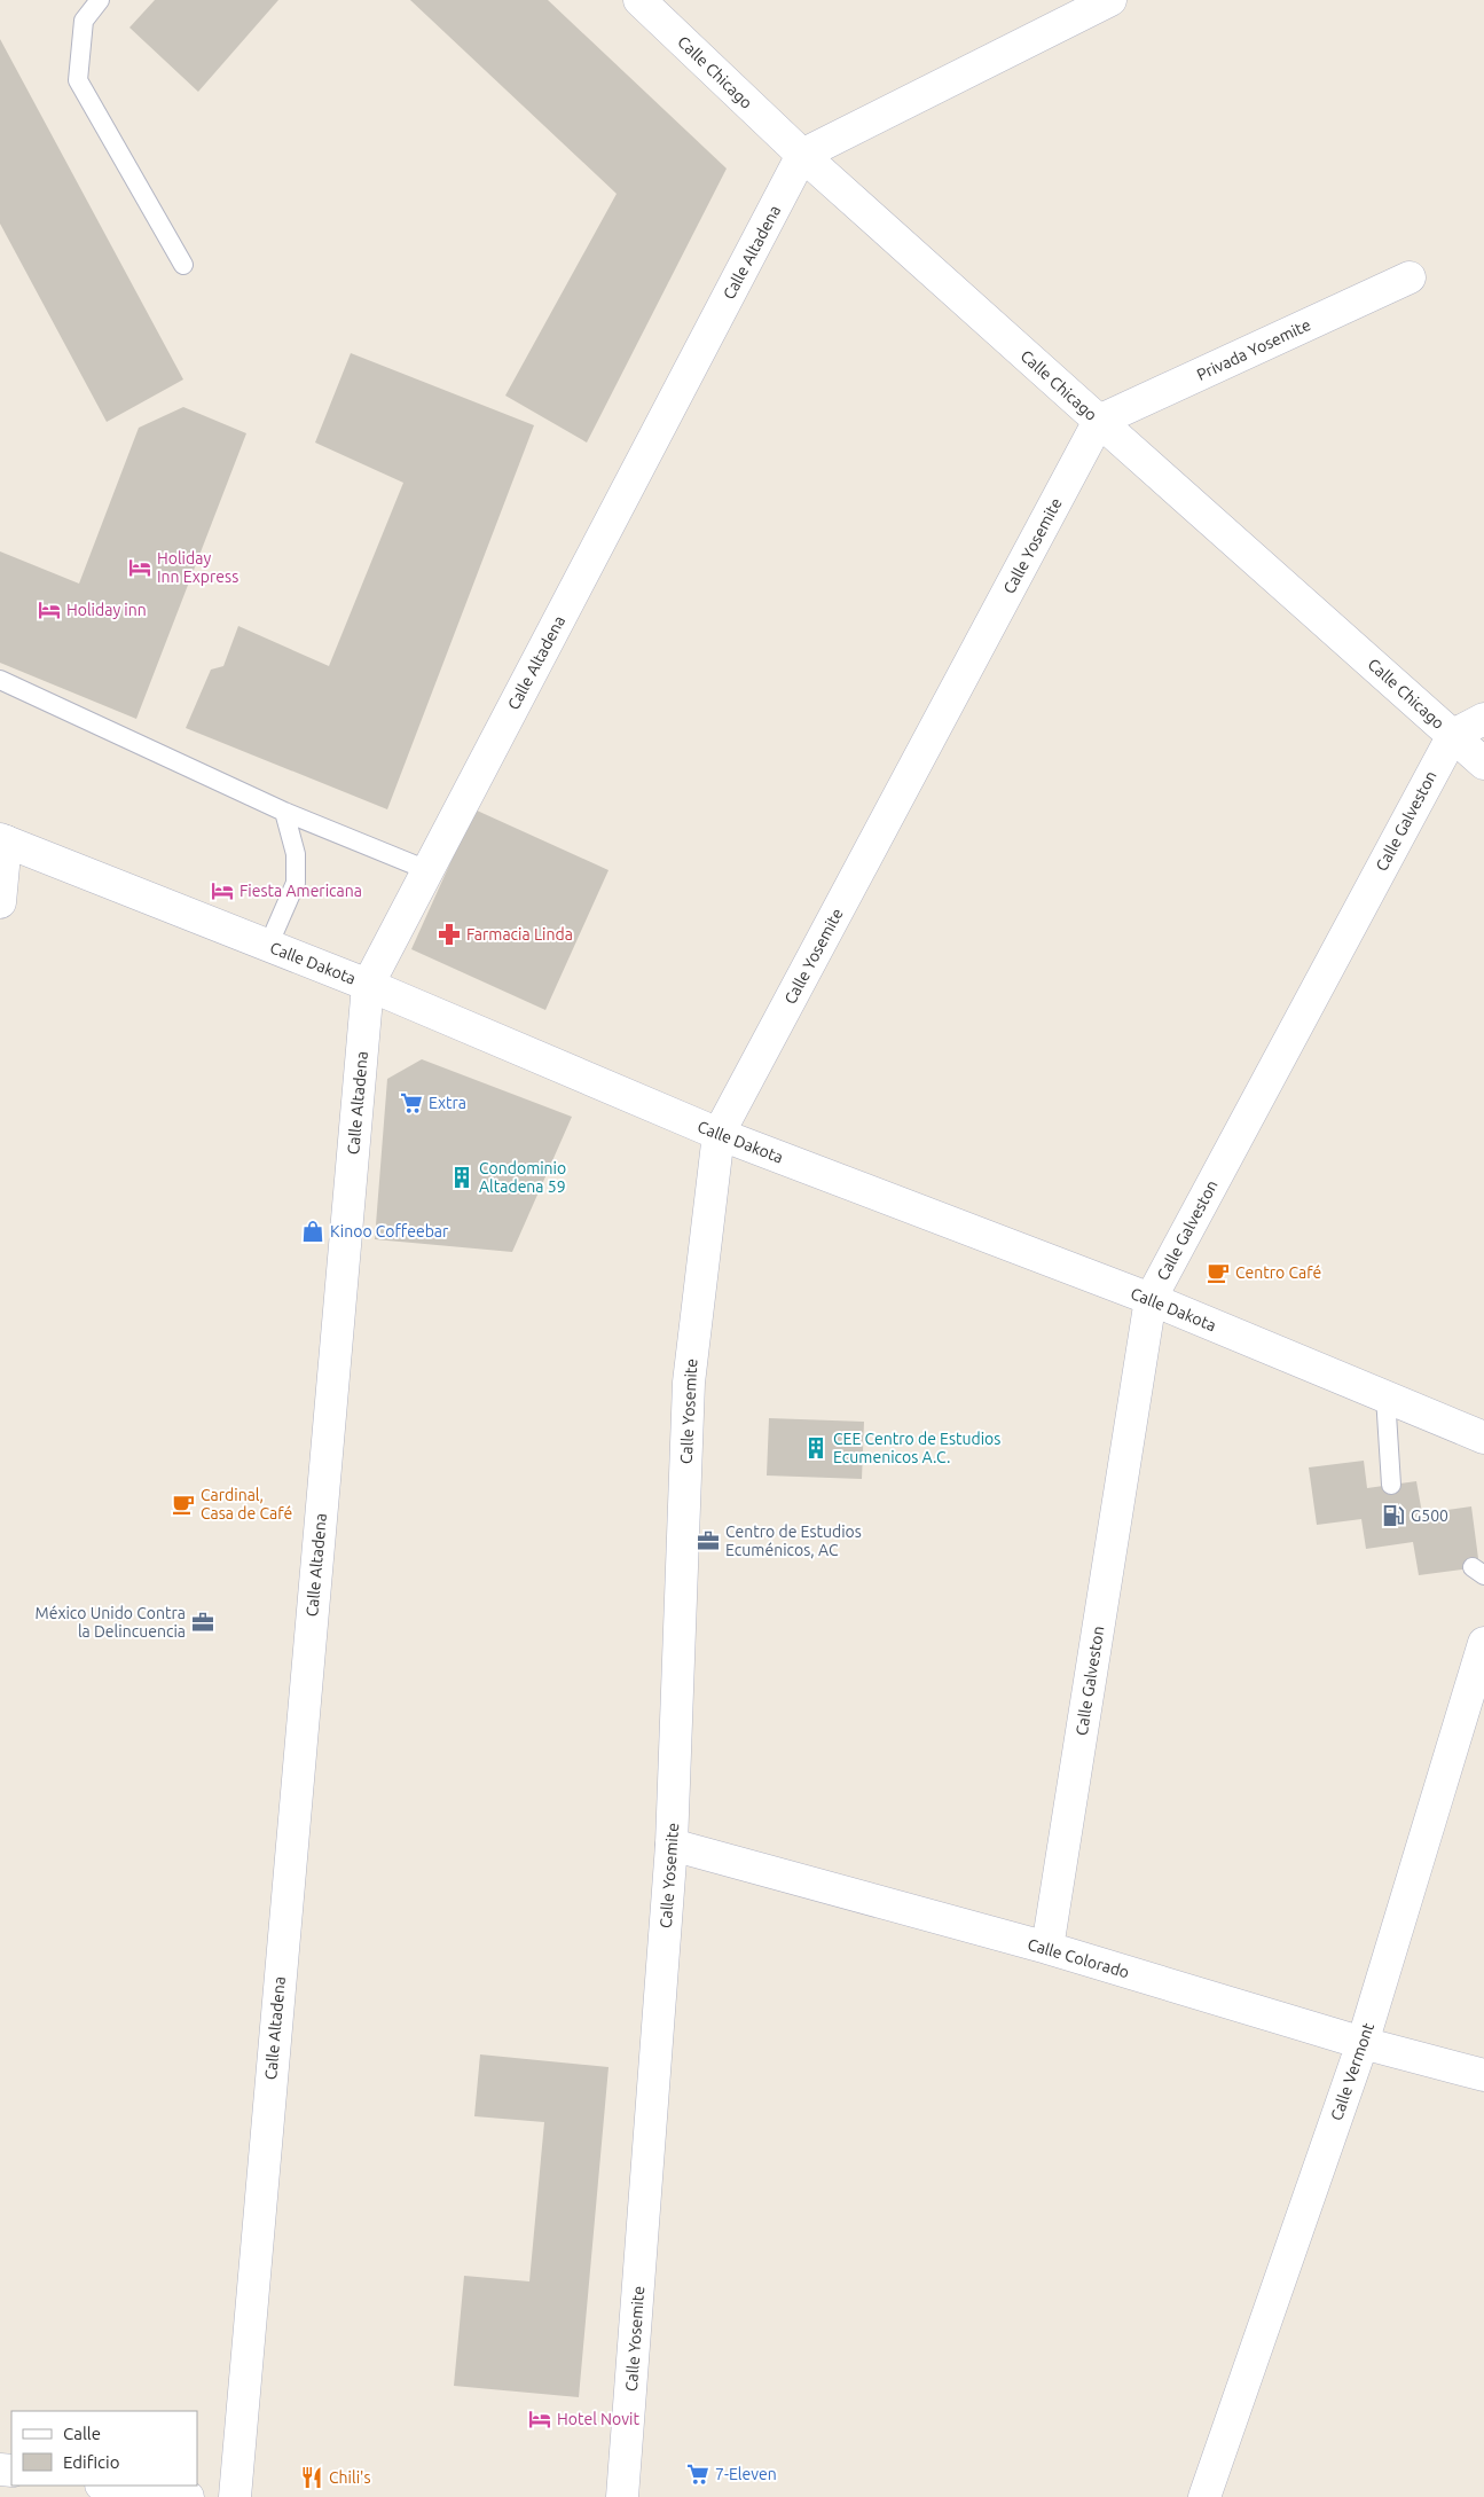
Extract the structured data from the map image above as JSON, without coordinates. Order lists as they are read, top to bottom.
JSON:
{
  "streets": {
    "street": [
      "Calle Chicago",
      "Calle Altadena",
      "Privada Yosemite",
      "Calle Yosemite",
      "Calle Galveston",
      "Calle Dakota",
      "Calle Colorado",
      "Calle Vermont"
    ]
  },
  "crossings": [
    ["Calle Chicago", "Calle Altadena"],
    ["Calle Chicago", "Privada Yosemite"],
    ["Calle Chicago", "Calle Yosemite"],
    ["Calle Chicago", "Calle Galveston"],
    ["Calle Altadena", "Calle Dakota"],
    ["Privada Yosemite", "Calle Yosemite"],
    ["Calle Yosemite", "Calle Dakota"],
    ["Calle Yosemite", "Calle Colorado"],
    ["Calle Galveston", "Calle Dakota"],
    ["Calle Galveston", "Calle Colorado"],
    ["Calle Colorado", "Calle Vermont"]
  ],
  "places": {
    "hotel": [
      "Holiday Inn Express",
      "Holiday inn",
      "Fiesta Americana",
      "Hotel Novit"
    ],
    "pharmacy": ["Farmacia Linda"],
    "supermarket": ["Extra", "7-Eleven"],
    "building": ["Condominio Altadena 59", "CEE Centro de Estudios Ecumenicos A.C."],
    "shop": ["Kinoo Coffeebar"],
    "cafe": ["Centro Café", "Cardinal, Casa de Café"],
    "fuel station": ["G500"],
    "office": ["Centro de Estudios Ecuménicos, AC", "México Unido Contra la Delincuencia"],
    "restaurant": ["Chili's"]
  },
  "legend": ["Calle", "Edificio"]
}
